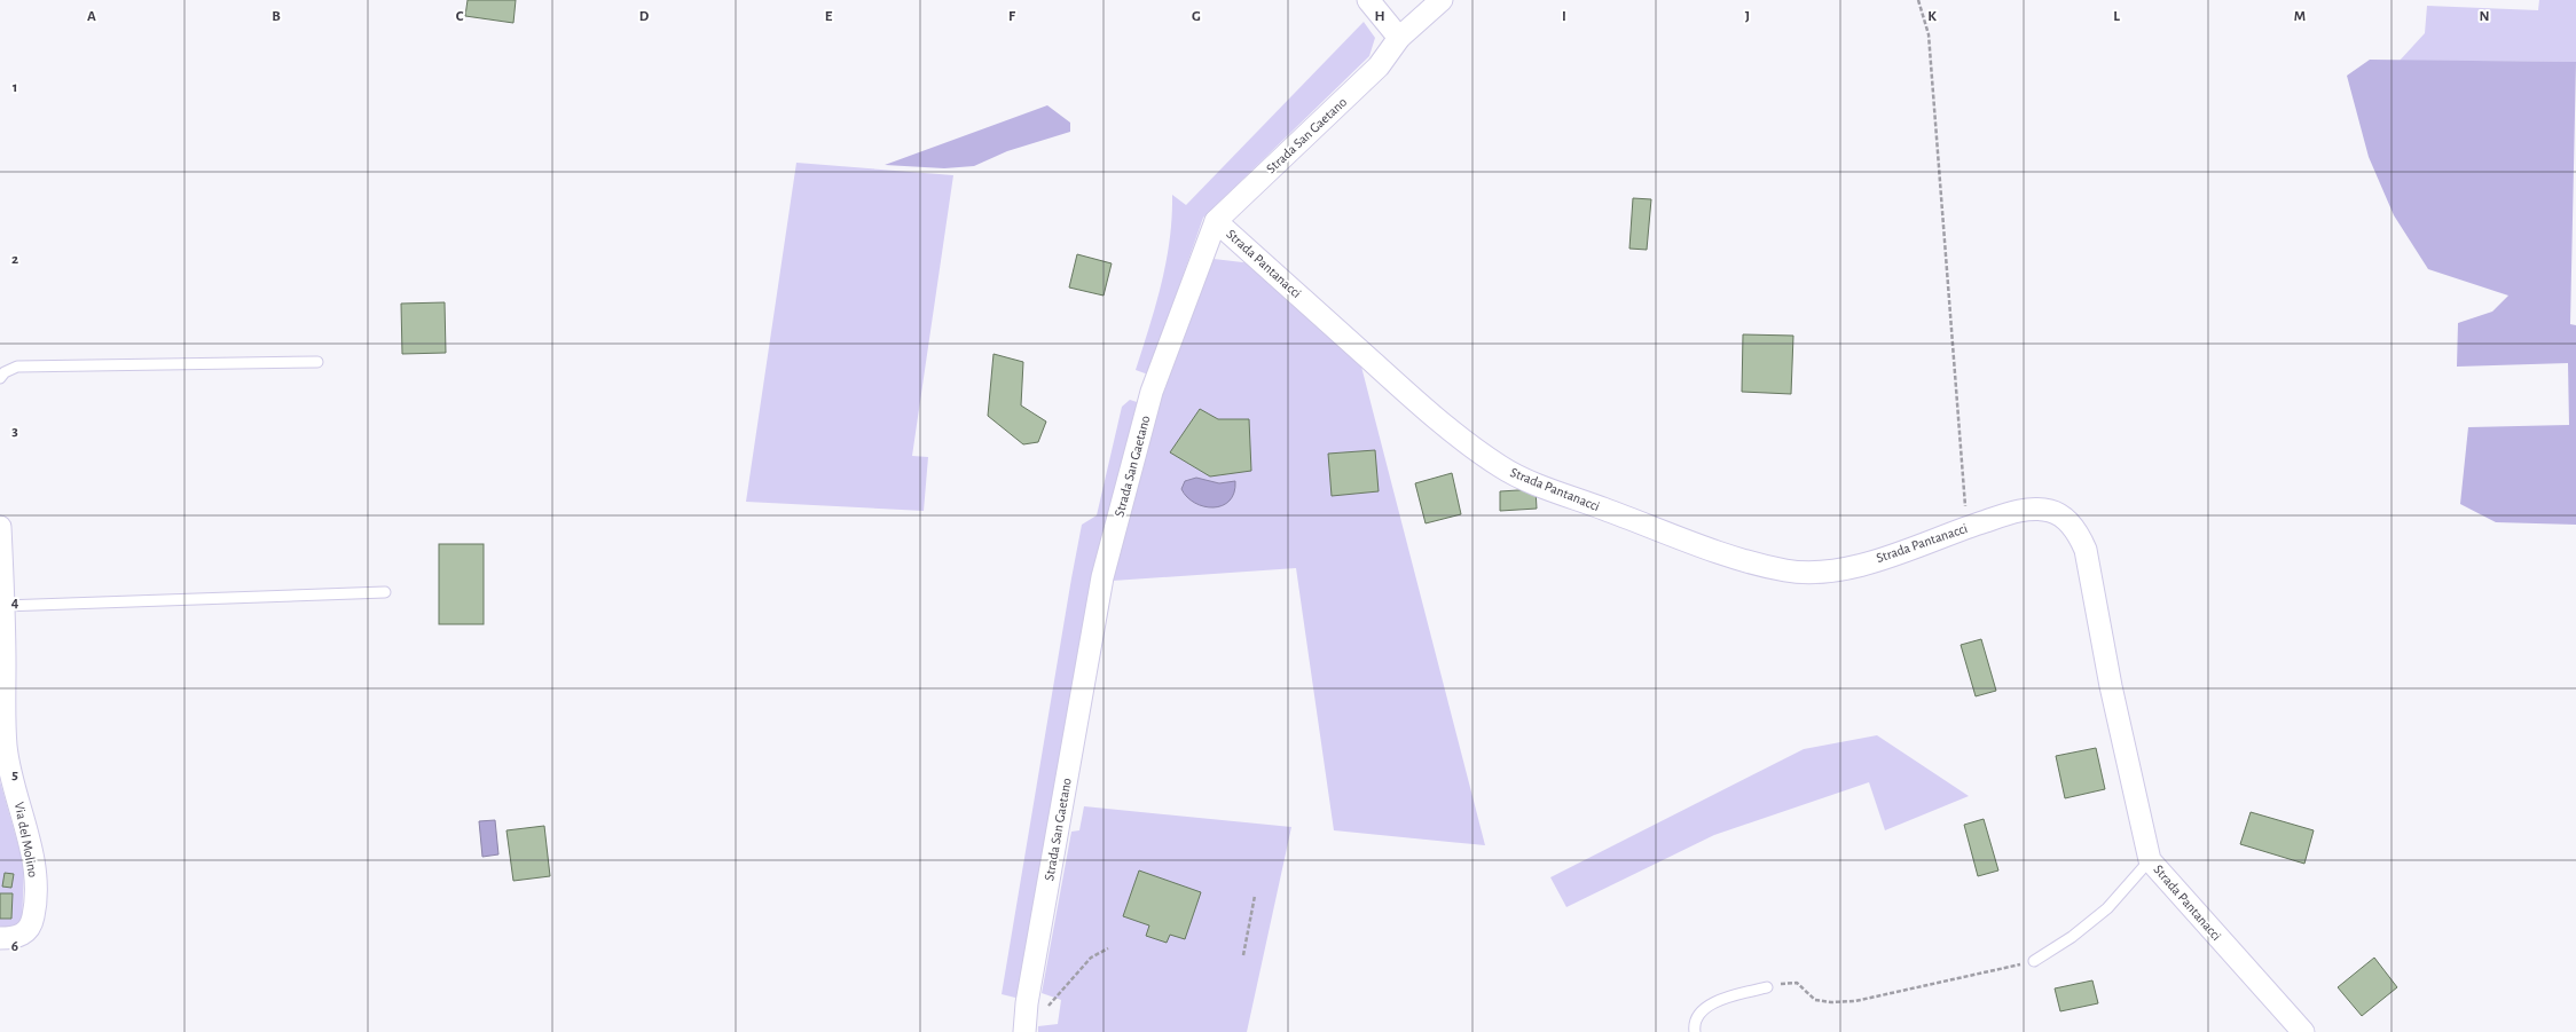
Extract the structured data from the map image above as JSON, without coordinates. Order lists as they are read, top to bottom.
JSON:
{
  "streets": {
    "street": ["Strada San Gaetano", "Strada Pantanacci", "Via del Molino"]
  },
  "crossings": [
    ["Strada San Gaetano", "Strada Pantanacci"]
  ],
  "grid": {
    "columns": [
      "A",
      "B",
      "C",
      "D",
      "E",
      "F",
      "G",
      "H",
      "I",
      "J",
      "K",
      "L",
      "M",
      "N"
    ],
    "rows": [
      "1",
      "2",
      "3",
      "4",
      "5",
      "6"
    ]
  }
}
